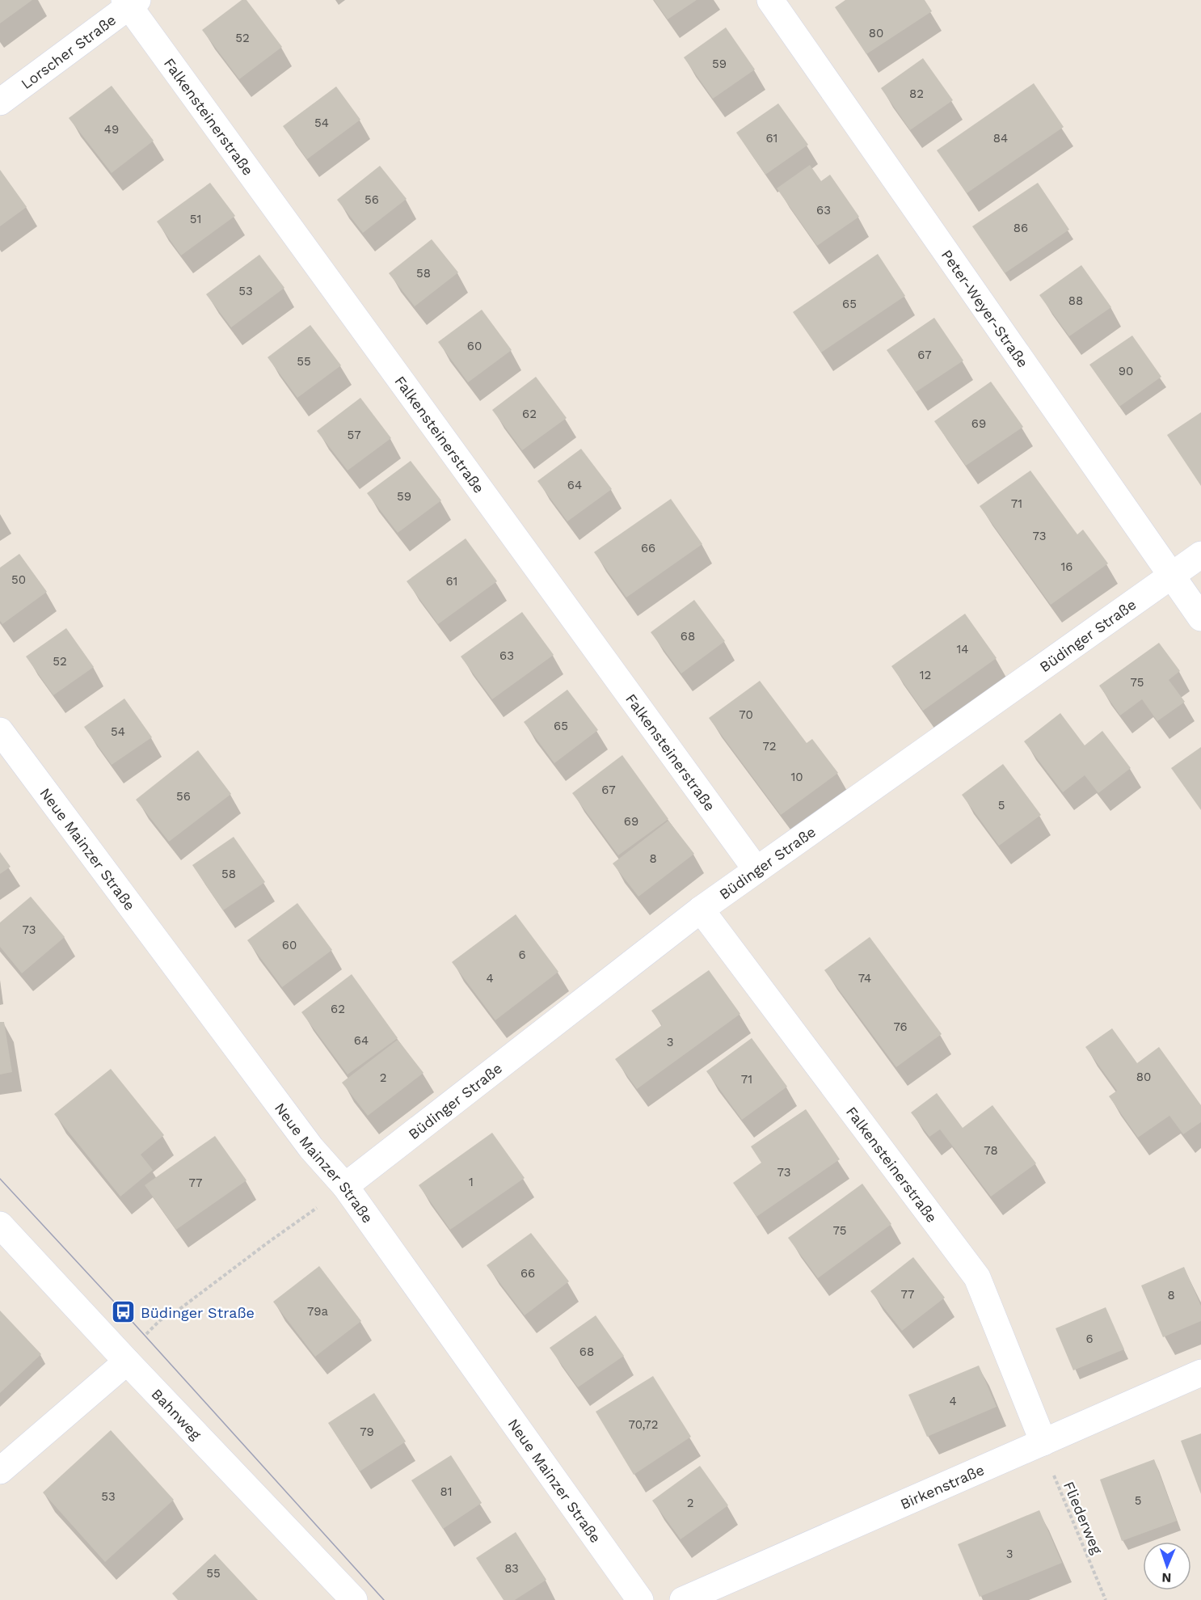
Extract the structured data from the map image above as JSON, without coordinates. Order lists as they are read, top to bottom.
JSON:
{
  "streets": {
    "street": [
      "Lorscher Straße",
      "Falkensteinerstraße",
      "Peter-Weyer-Straße",
      "Büdinger Straße",
      "Neue Mainzer Straße",
      "Bahnweg",
      "Birkenstraße"
    ],
    "path": ["Fliederweg"]
  },
  "crossings": [
    ["Lorscher Straße", "Falkensteinerstraße"],
    ["Falkensteinerstraße", "Büdinger Straße"],
    ["Falkensteinerstraße", "Birkenstraße"],
    ["Falkensteinerstraße", "Fliederweg"],
    ["Peter-Weyer-Straße", "Büdinger Straße"],
    ["Büdinger Straße", "Neue Mainzer Straße"],
    ["Birkenstraße", "Fliederweg"]
  ],
  "places": {
    "bus stop": ["Büdinger Straße"]
  },
  "house_numbers": [
    "80",
    "52",
    "59",
    "82",
    "54",
    "49",
    "61",
    "84",
    "56",
    "63",
    "51",
    "86",
    "58",
    "53",
    "88",
    "65",
    "60",
    "67",
    "55",
    "90",
    "62",
    "69",
    "57",
    "64",
    "59",
    "71",
    "73",
    "66",
    "16",
    "50",
    "61",
    "68",
    "14",
    "63",
    "52",
    "12",
    "75",
    "70",
    "65",
    "54",
    "72",
    "10",
    "67",
    "56",
    "5",
    "69",
    "8",
    "58",
    "73",
    "60",
    "6",
    "4",
    "74",
    "62",
    "76",
    "64",
    "3",
    "80",
    "2",
    "71",
    "78",
    "73",
    "1",
    "77",
    "75",
    "66",
    "77",
    "8",
    "79a",
    "6",
    "68",
    "4",
    "70,72",
    "79",
    "81",
    "53",
    "5",
    "2",
    "3",
    "83",
    "55"
  ],
  "north": "bottom"
}
